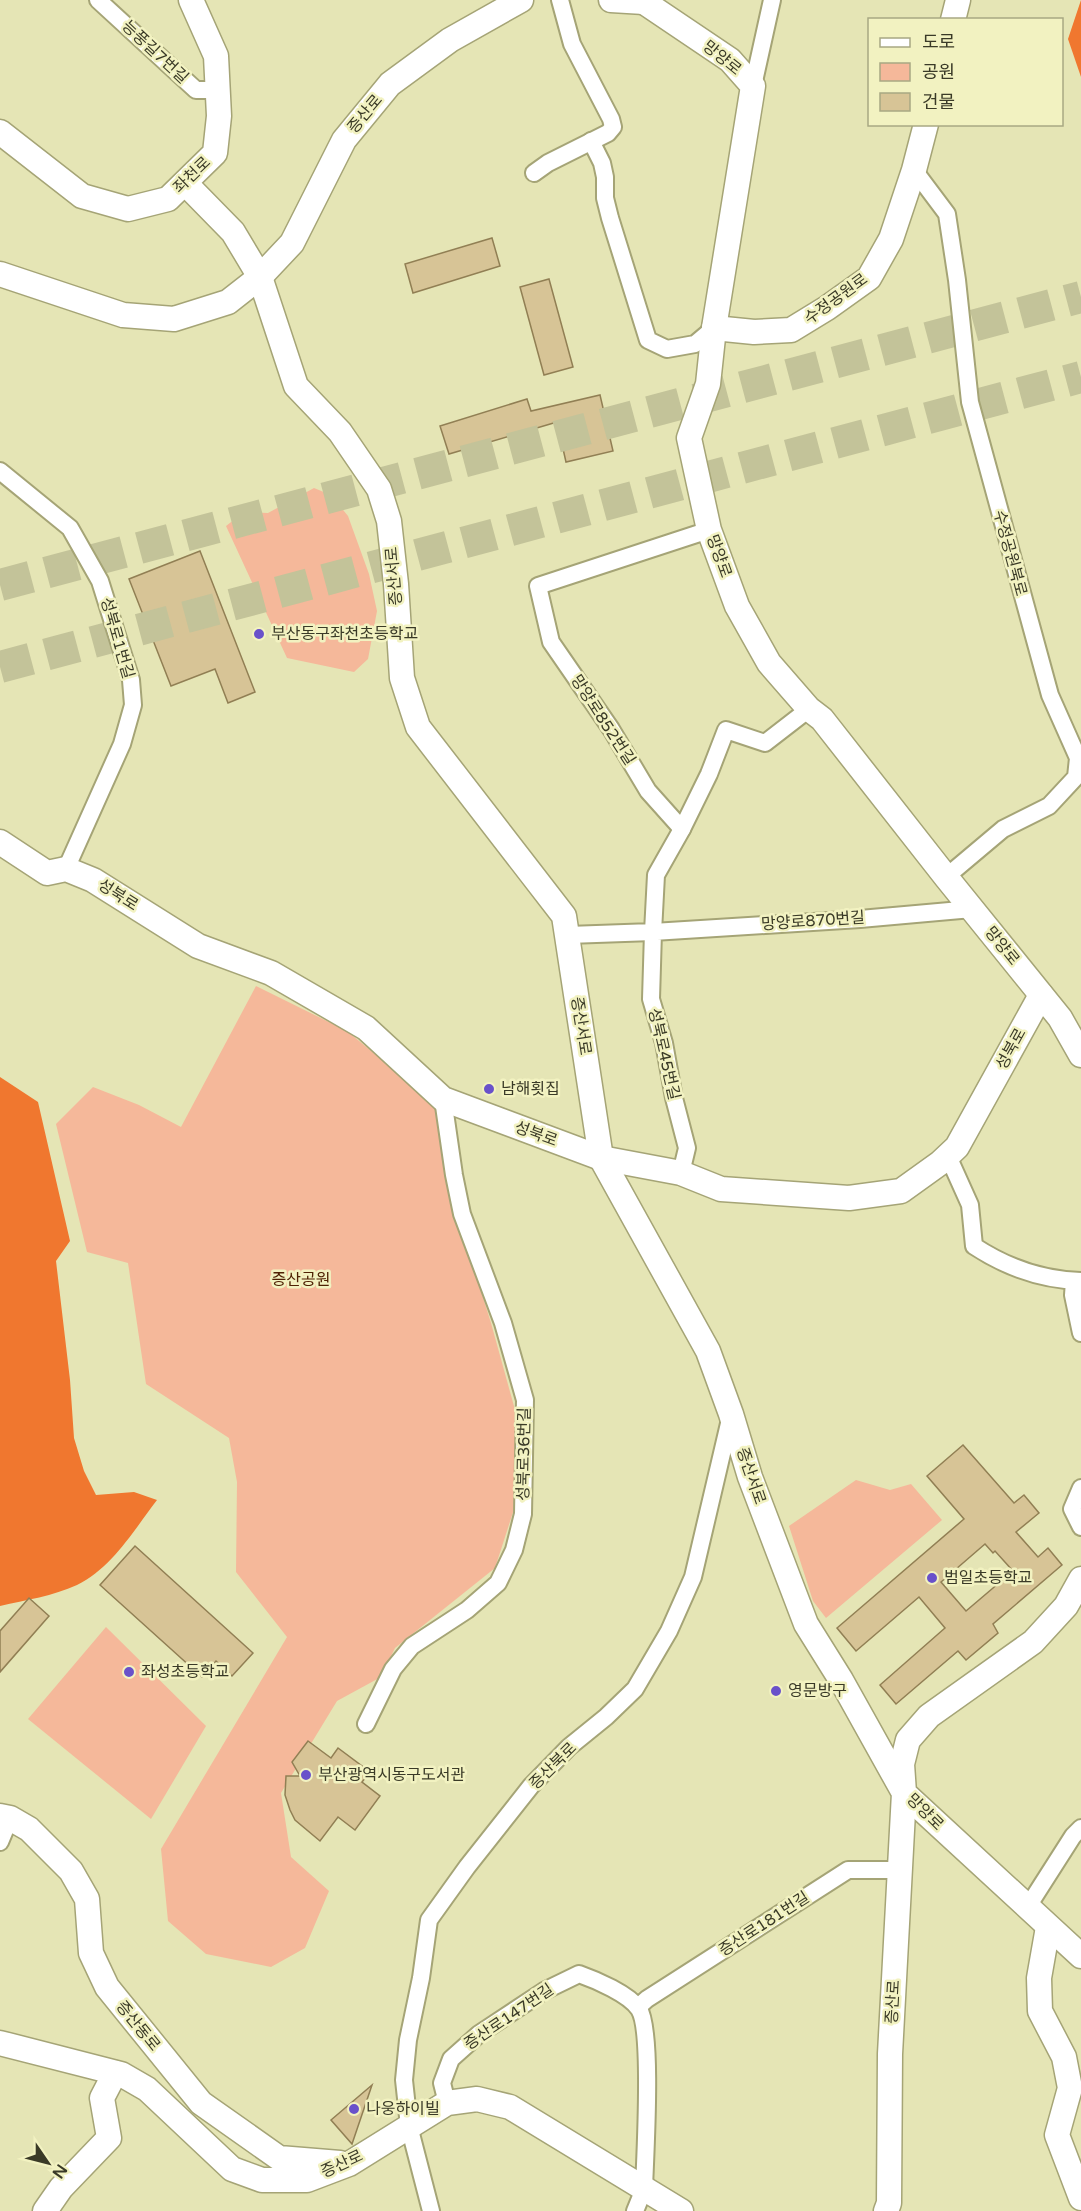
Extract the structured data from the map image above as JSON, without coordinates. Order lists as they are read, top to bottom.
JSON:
{
  "streets": {
    "street": [
      "능풍길7번길",
      "망양로",
      "증산로",
      "좌천로",
      "수정공원로",
      "수정공원북로",
      "증산서로",
      "성북로1번길",
      "망양로852번길",
      "성북로",
      "망양로870번길",
      "성북로45번길",
      "성북로36번길",
      "증산북로",
      "증산로181번길",
      "증산로147번길",
      "증산동로"
    ]
  },
  "crossings": [
    ["능풍길7번길", "좌천로"],
    ["망양로", "증산로"],
    ["망양로", "수정공원로"],
    ["망양로", "수정공원북로"],
    ["망양로", "증산서로"],
    ["망양로", "망양로852번길"],
    ["망양로", "성북로"],
    ["망양로", "망양로870번길"],
    ["증산로", "증산서로"],
    ["증산로", "증산북로"],
    ["증산로", "증산로181번길"],
    ["증산로", "증산로147번길"],
    ["증산로", "증산동로"],
    ["수정공원로", "수정공원북로"],
    ["증산서로", "성북로"],
    ["증산서로", "증산북로"],
    ["성북로1번길", "성북로"],
    ["성북로", "성북로45번길"],
    ["성북로", "성북로36번길"],
    ["망양로870번길", "성북로45번길"],
    ["증산로181번길", "증산로147번길"]
  ],
  "parks": ["증산공원"],
  "places": [
    "부산동구좌천초등학교",
    "남해횟집",
    "범일초등학교",
    "좌성초등학교",
    "영문방구",
    "부산광역시동구도서관",
    "나웅하이빌"
  ],
  "legend": ["도로", "공원", "건물"],
  "north": "bottom right"
}
